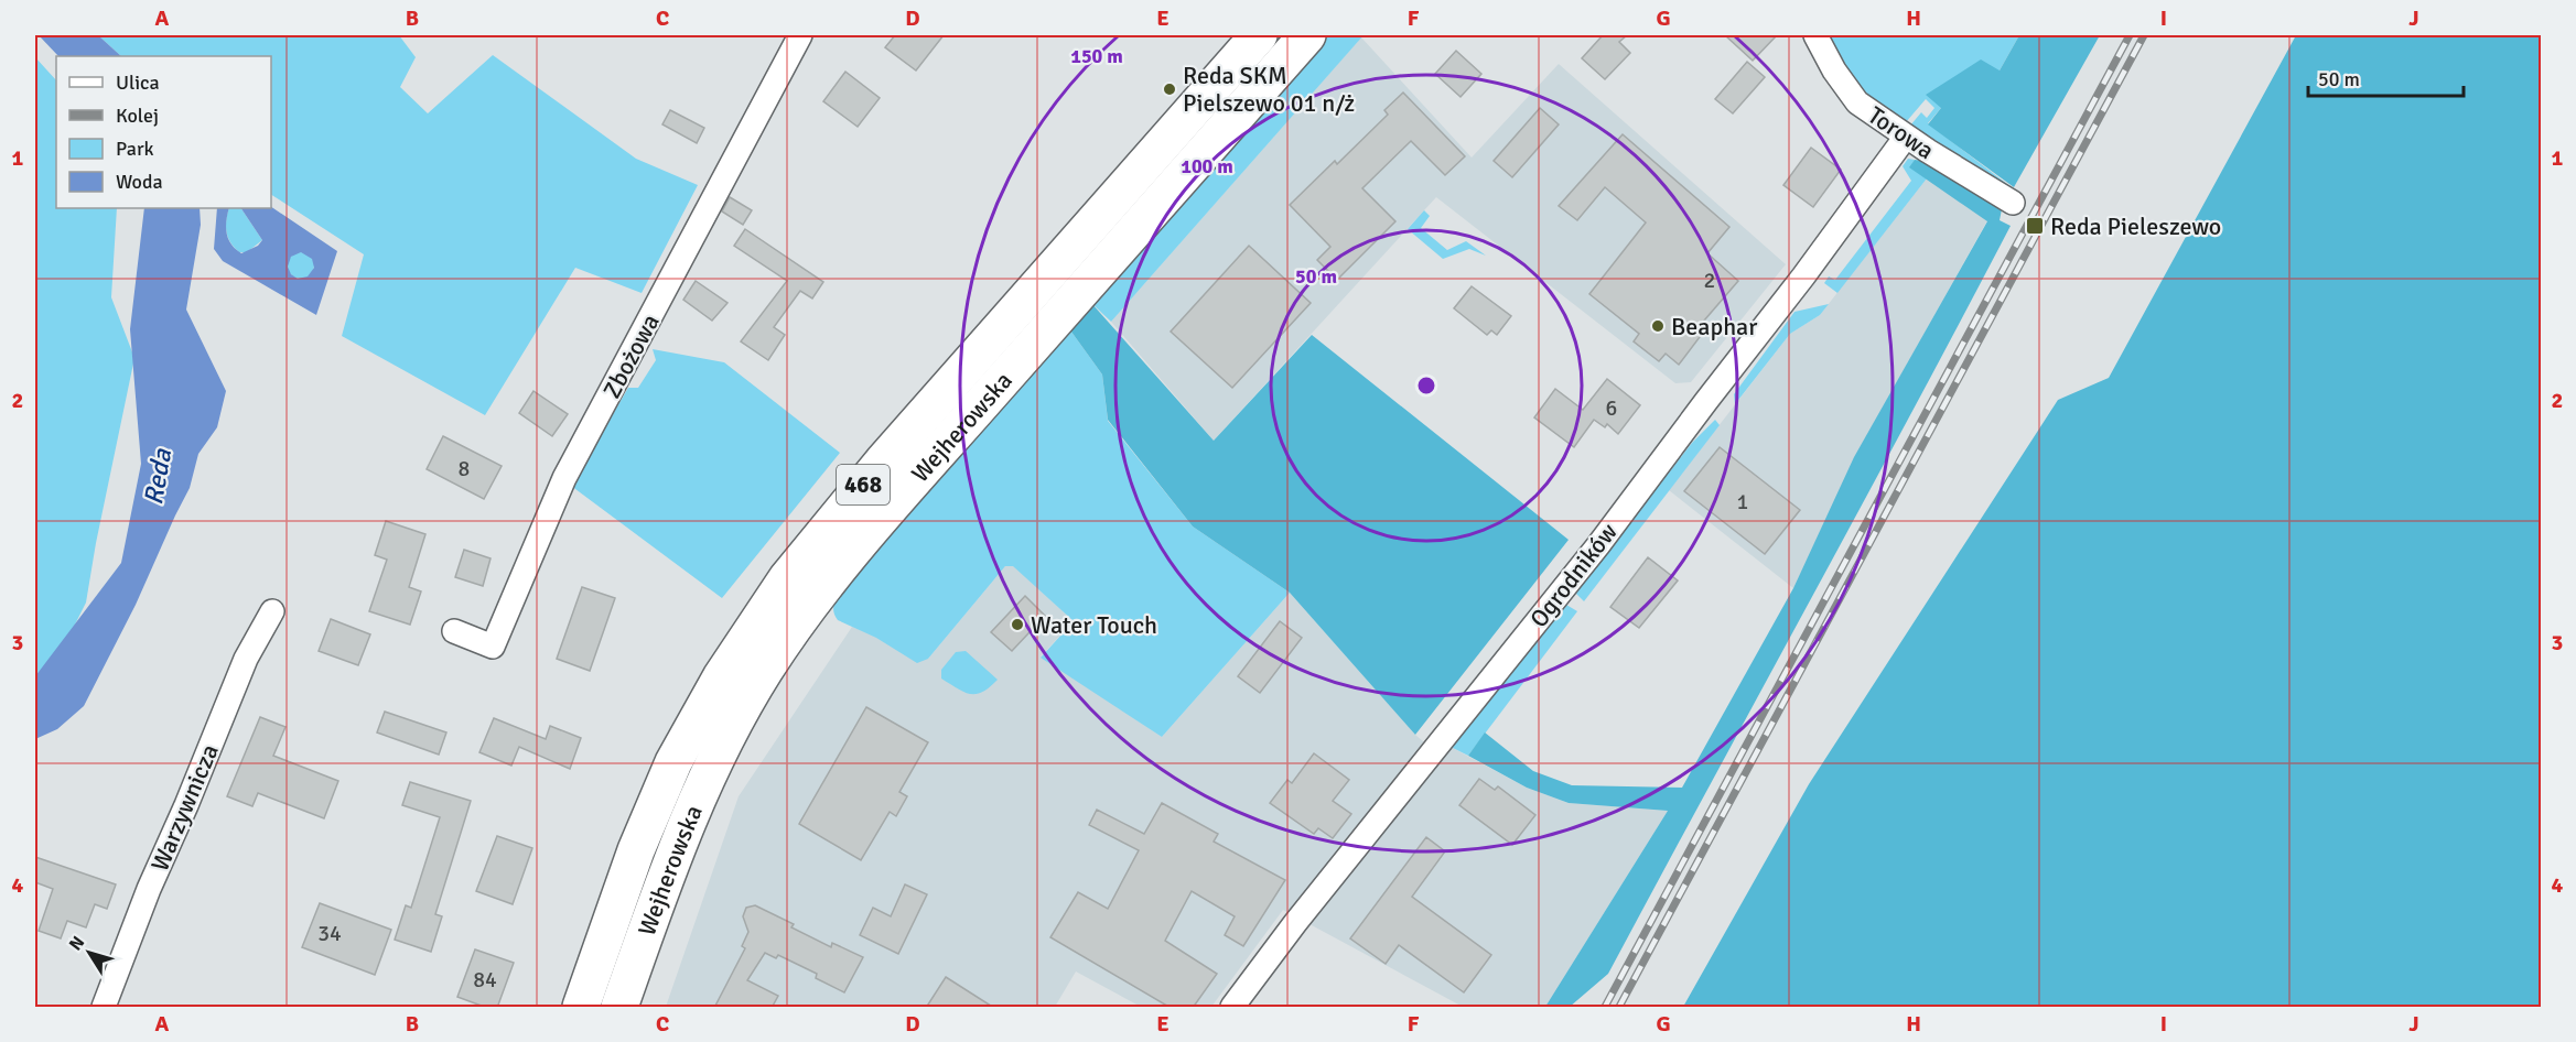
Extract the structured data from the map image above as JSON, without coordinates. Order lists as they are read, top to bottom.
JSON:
{
  "streets": {
    "main road": ["Wejherowska", "468"],
    "street": [
      "Torowa",
      "Zbożowa",
      "Ogrodników",
      "Warzywnicza"
    ]
  },
  "crossings": [
    ["Torowa", "Ogrodników"]
  ],
  "water": ["Reda"],
  "places": {
    "other": ["Reda SKM Pielszewo 01 n/ż", "Beaphar", "Water Touch"],
    "transit": ["Reda Pieleszewo"]
  },
  "house_numbers": [
    "2",
    "6",
    "8",
    "1",
    "34",
    "84"
  ],
  "legend": [
    "Ulica",
    "Kolej",
    "Park",
    "Woda"
  ],
  "scale_bar": "50 m",
  "north": "top left",
  "grid": {
    "columns": [
      "A",
      "B",
      "C",
      "D",
      "E",
      "F",
      "G",
      "H",
      "I",
      "J"
    ],
    "rows": [
      "1",
      "2",
      "3",
      "4"
    ]
  },
  "rings": ["150 m", "100 m", "50 m"]
}
